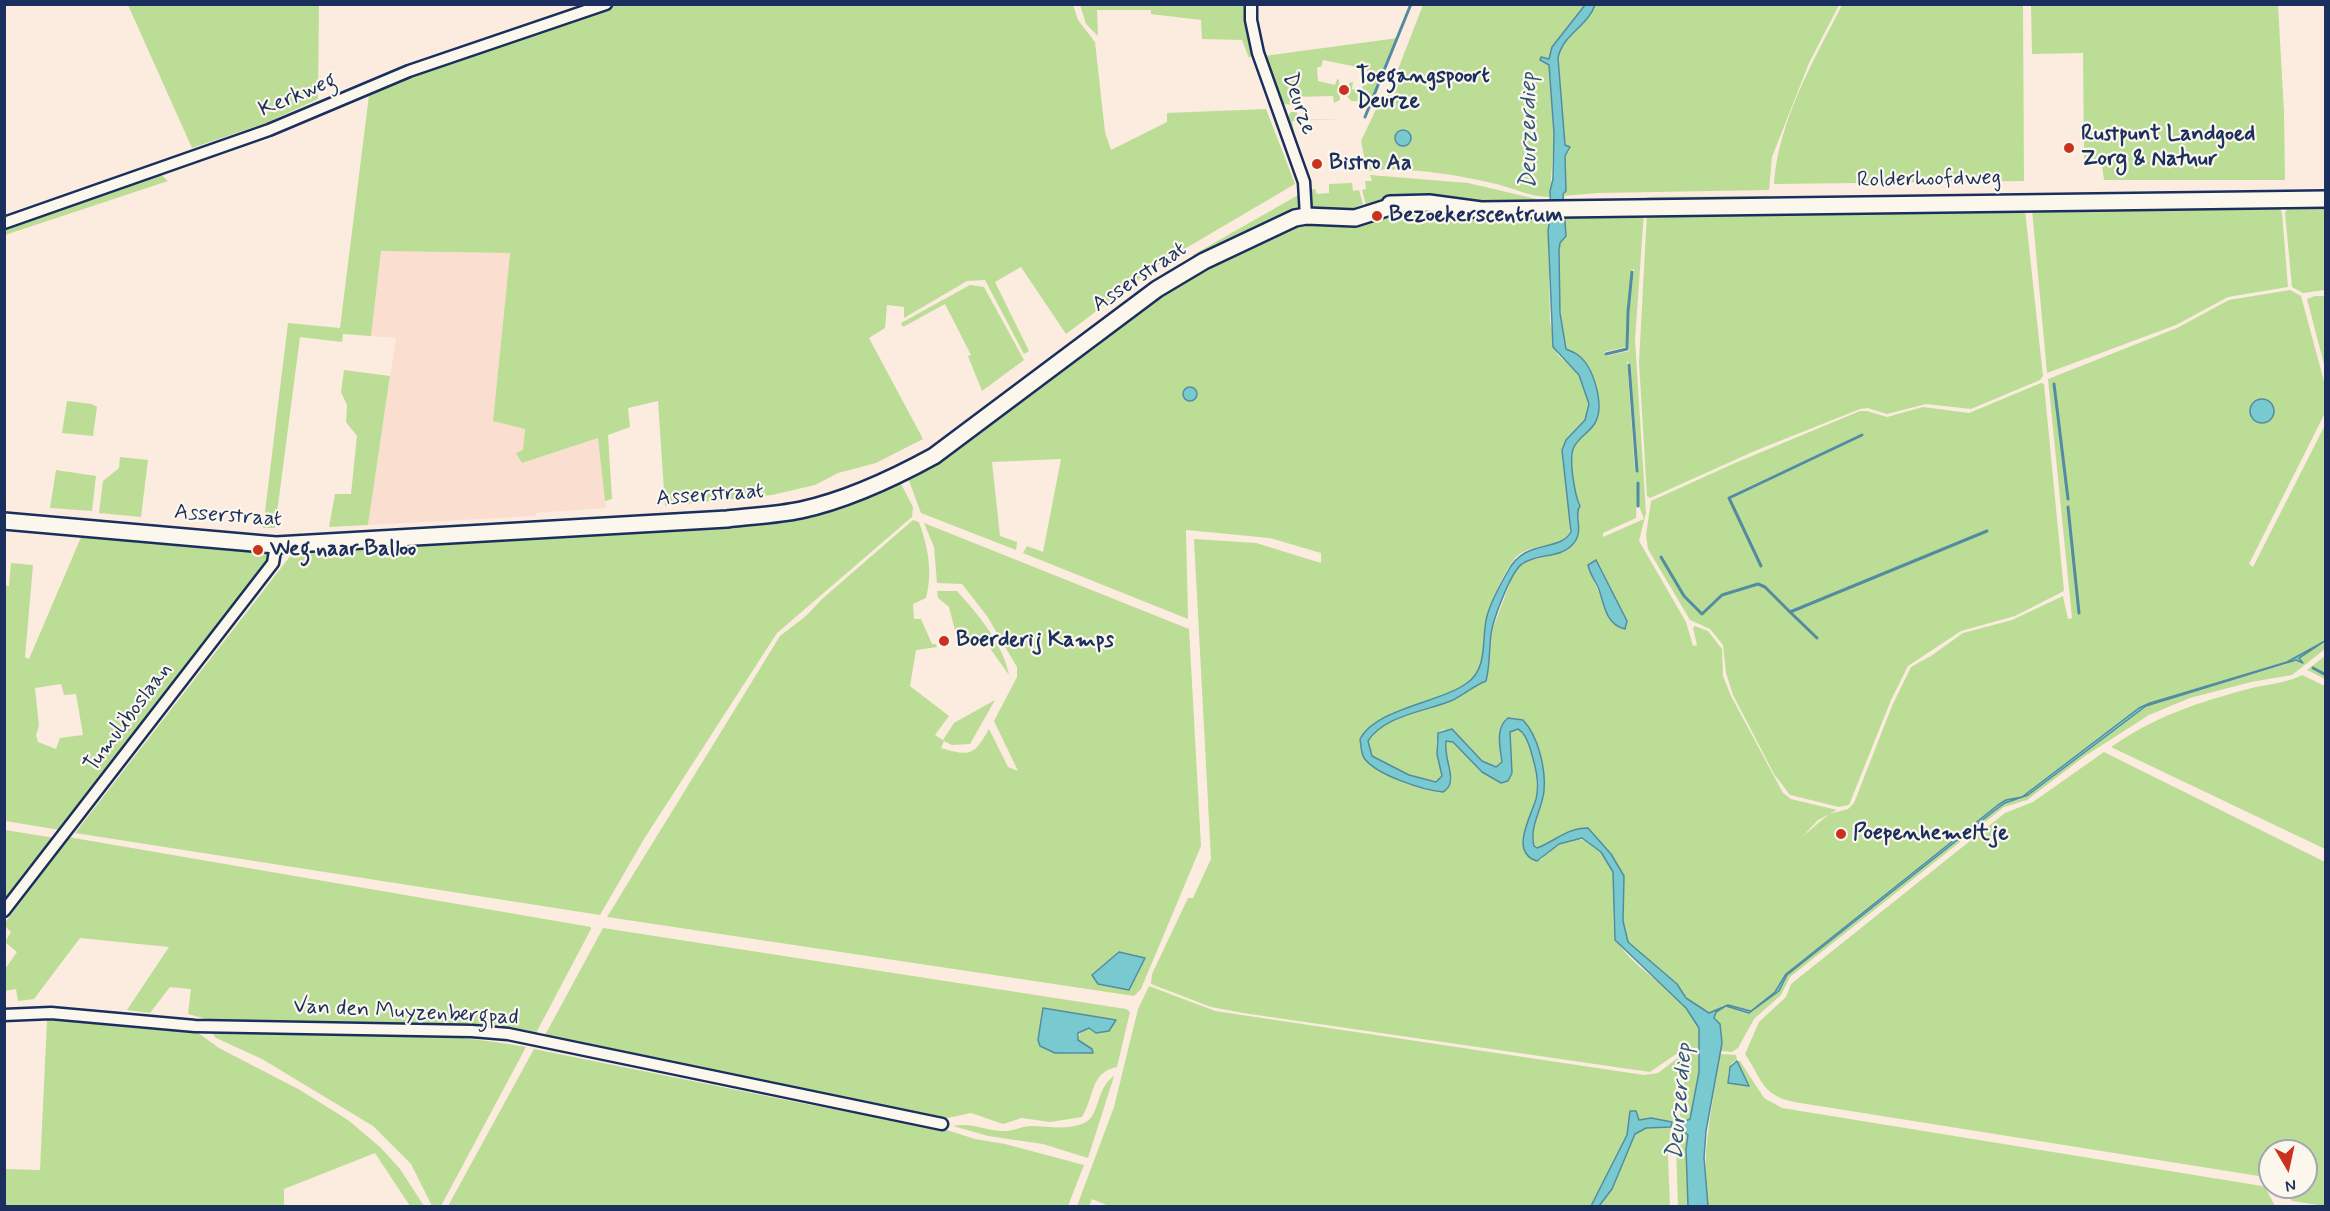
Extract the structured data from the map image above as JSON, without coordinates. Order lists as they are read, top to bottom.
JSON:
{
  "streets": {
    "main road": ["Rolderhoofdweg", "Asserstraat"],
    "street": [
      "Kerkweg",
      "Deurze",
      "Tumuliboslaan",
      "Van den Muyzenbergpad"
    ]
  },
  "crossings": [
    ["Deurze", "Asserstraat"],
    ["Rolderhoofdweg", "Asserstraat"],
    ["Asserstraat", "Tumuliboslaan"]
  ],
  "water": ["Deurzerdiep"],
  "places": [
    "Toegangspoort Deurze",
    "Rustpunt Landgoed Zorg & Natuur",
    "Bistro Aa",
    "Bezoekerscentrum",
    "Weg naar Balloo",
    "Boerderij Kamps",
    "Poepenhemeltje"
  ],
  "north": "bottom"
}
